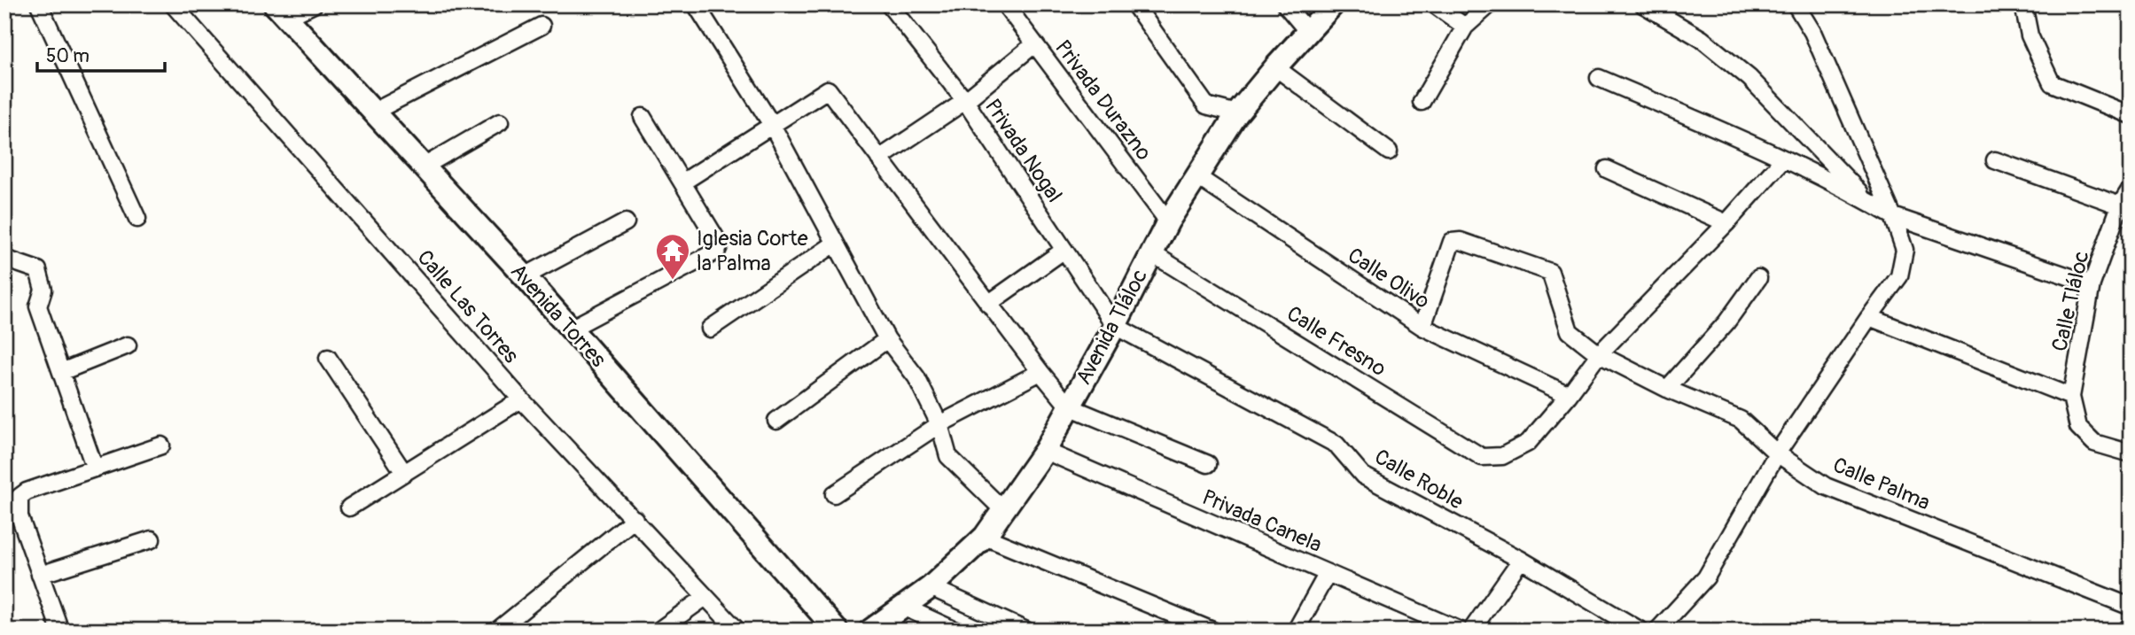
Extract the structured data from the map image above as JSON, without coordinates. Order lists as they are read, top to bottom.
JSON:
{
  "streets": {
    "main road": ["Avenida Torres", "Avenida Tláloc"],
    "street": [
      "Privada Durazno",
      "Privada Nogal",
      "Calle Olivo",
      "Calle Tláloc",
      "Calle Las Torres",
      "Calle Fresno",
      "Calle Roble",
      "Calle Palma",
      "Privada Canela"
    ]
  },
  "crossings": [
    ["Privada Durazno", "Avenida Tláloc"],
    ["Privada Nogal", "Avenida Tláloc"],
    ["Privada Nogal", "Calle Roble"],
    ["Calle Olivo", "Avenida Tláloc"],
    ["Calle Olivo", "Calle Fresno"],
    ["Calle Olivo", "Calle Palma"],
    ["Avenida Tláloc", "Calle Fresno"],
    ["Avenida Tláloc", "Calle Roble"],
    ["Avenida Tláloc", "Privada Canela"]
  ],
  "places": {
    "temple": ["Iglesia Corte la Palma"]
  },
  "scale_bar": "50 m"
}
